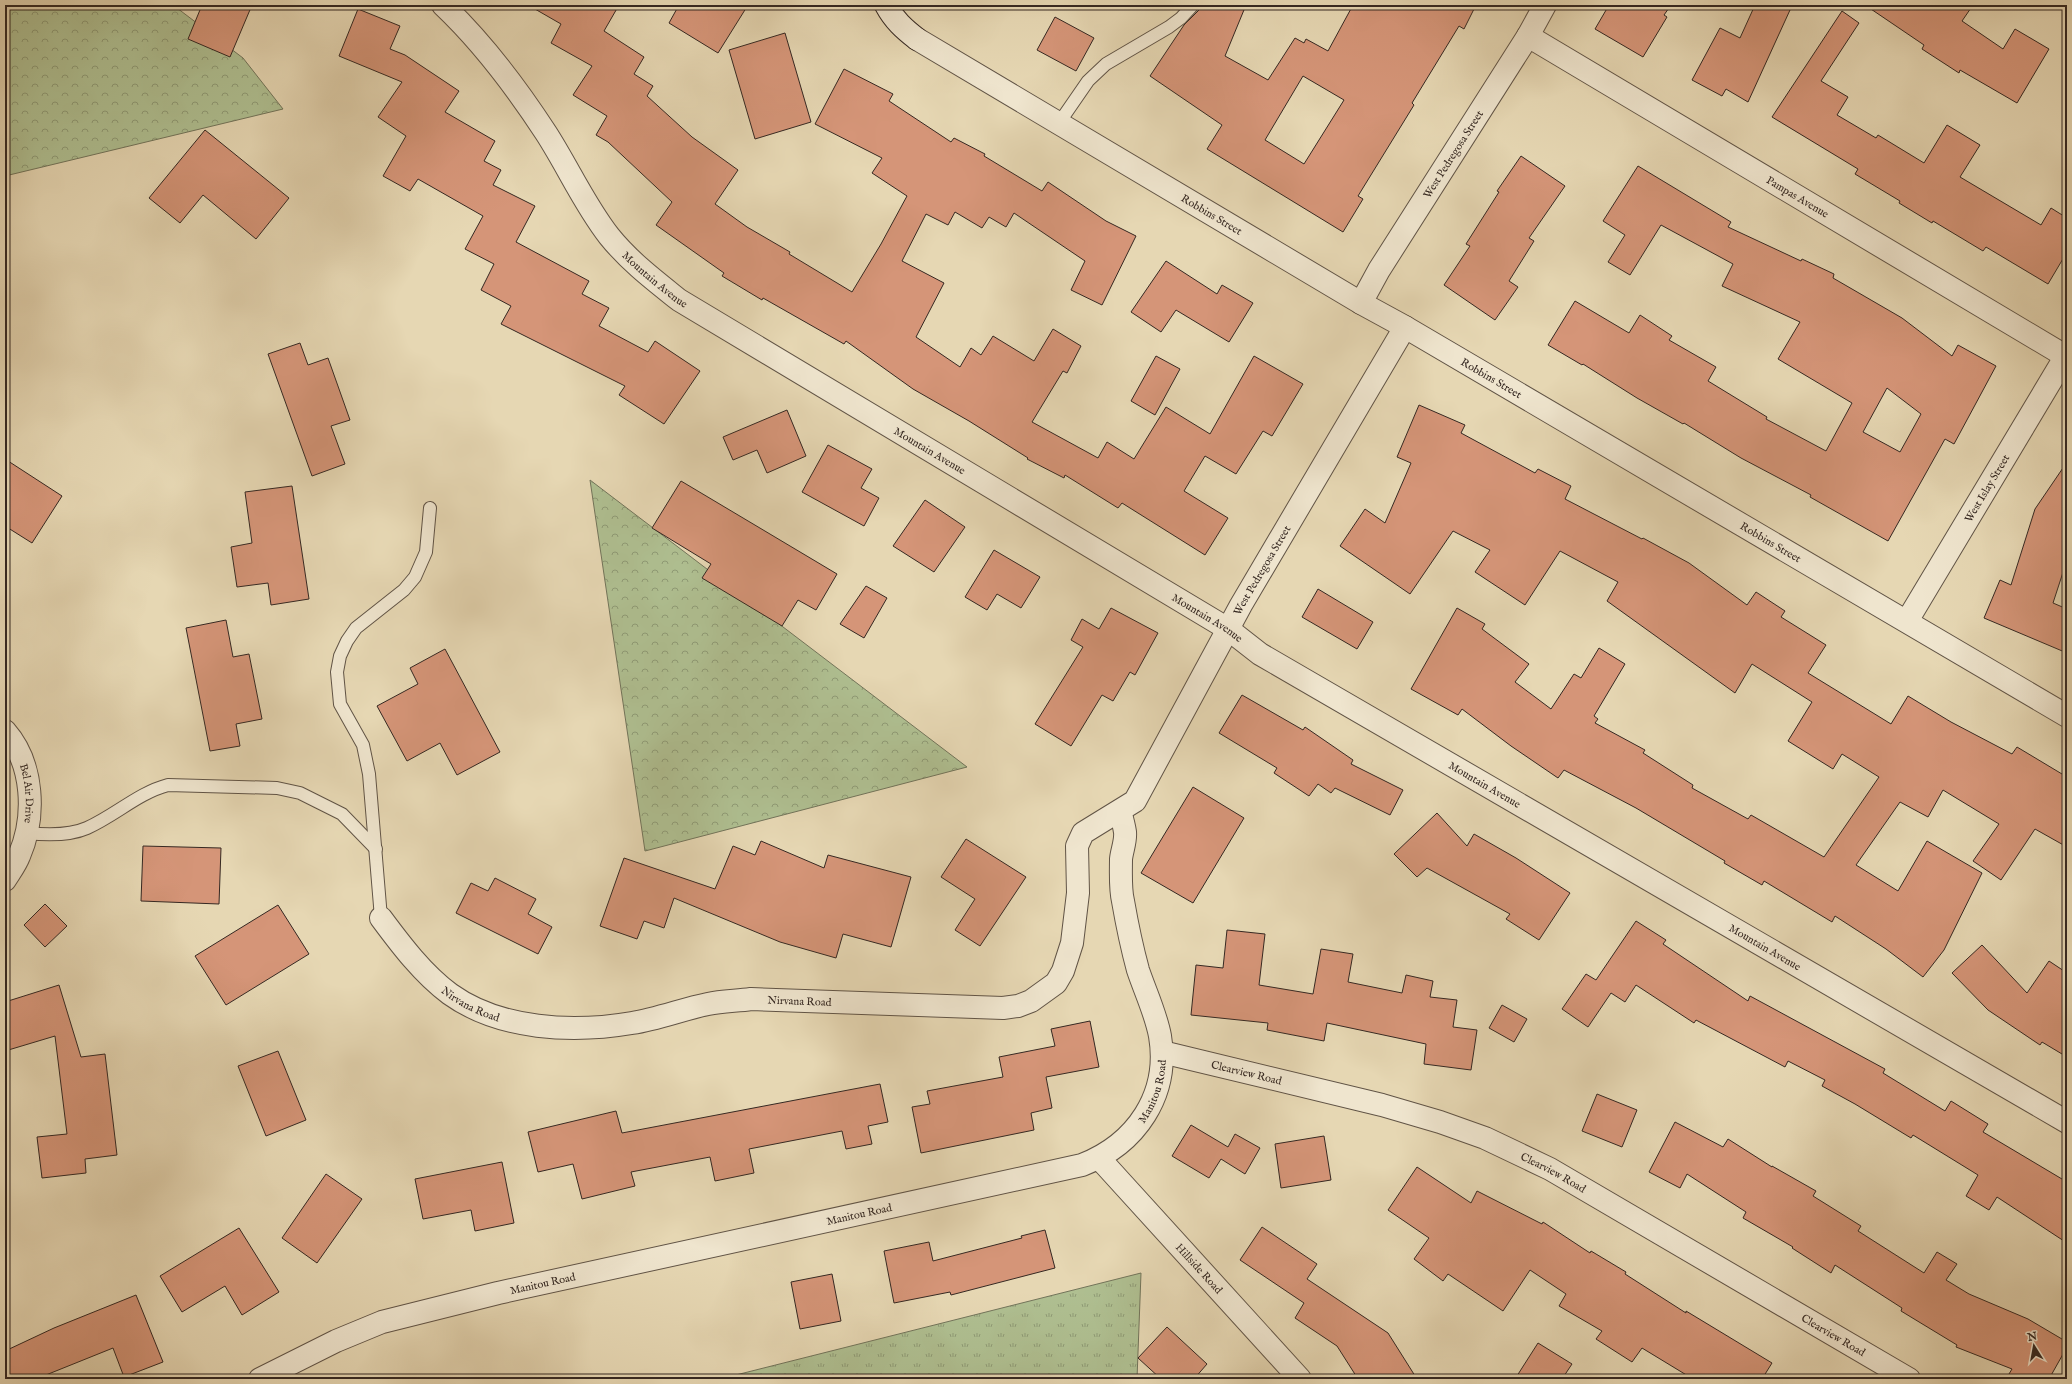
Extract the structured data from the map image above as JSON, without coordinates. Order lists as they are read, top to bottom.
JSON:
{
  "streets": {
    "street": [
      "West Pedregosa Street",
      "Pampas Avenue",
      "Robbins Street",
      "Mountain Avenue",
      "West Islay Street",
      "Bel Air Drive",
      "Nirvana Road",
      "Clearview Road",
      "Manitou Road",
      "Hillside Road"
    ]
  },
  "crossings": [
    ["West Pedregosa Street", "Pampas Avenue"],
    ["West Pedregosa Street", "Robbins Street"],
    ["West Pedregosa Street", "Mountain Avenue"],
    ["West Pedregosa Street", "Nirvana Road"],
    ["West Pedregosa Street", "Manitou Road"],
    ["Pampas Avenue", "West Islay Street"],
    ["Robbins Street", "West Islay Street"],
    ["Nirvana Road", "Manitou Road"],
    ["Clearview Road", "Manitou Road"],
    ["Manitou Road", "Hillside Road"]
  ],
  "north": "top"
}
